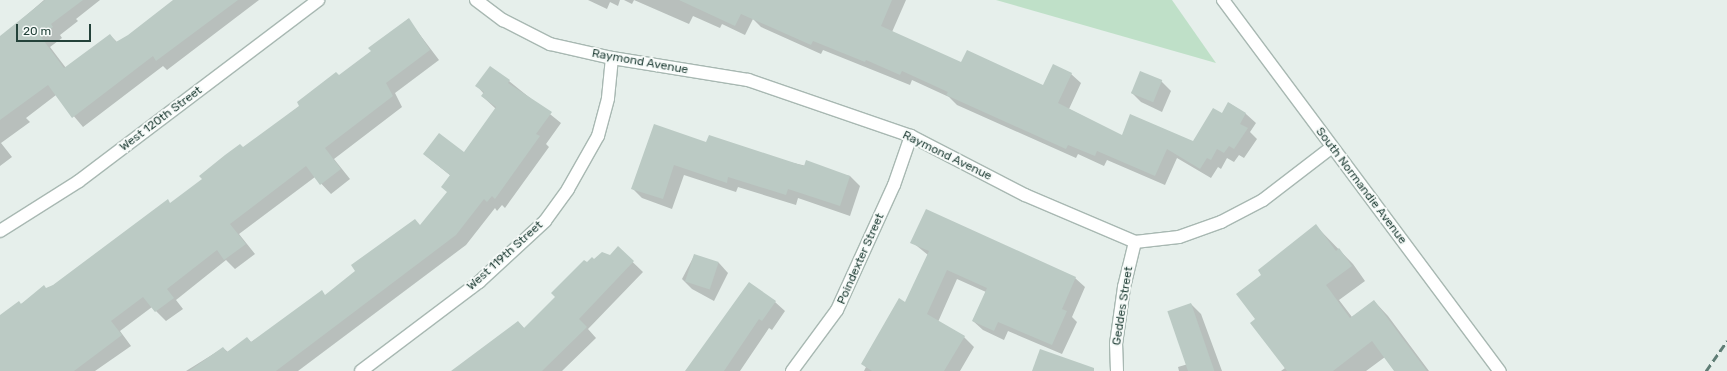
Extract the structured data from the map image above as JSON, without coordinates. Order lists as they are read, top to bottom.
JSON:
{
  "streets": {
    "street": [
      "Raymond Avenue",
      "West 120th Street",
      "South Normandie Avenue",
      "West 119th Street",
      "Poindexter Street",
      "Geddes Street"
    ]
  },
  "crossings": [
    ["Raymond Avenue", "South Normandie Avenue"],
    ["Raymond Avenue", "West 119th Street"],
    ["Raymond Avenue", "Poindexter Street"],
    ["Raymond Avenue", "Geddes Street"]
  ],
  "scale_bar": "20 m"
}
